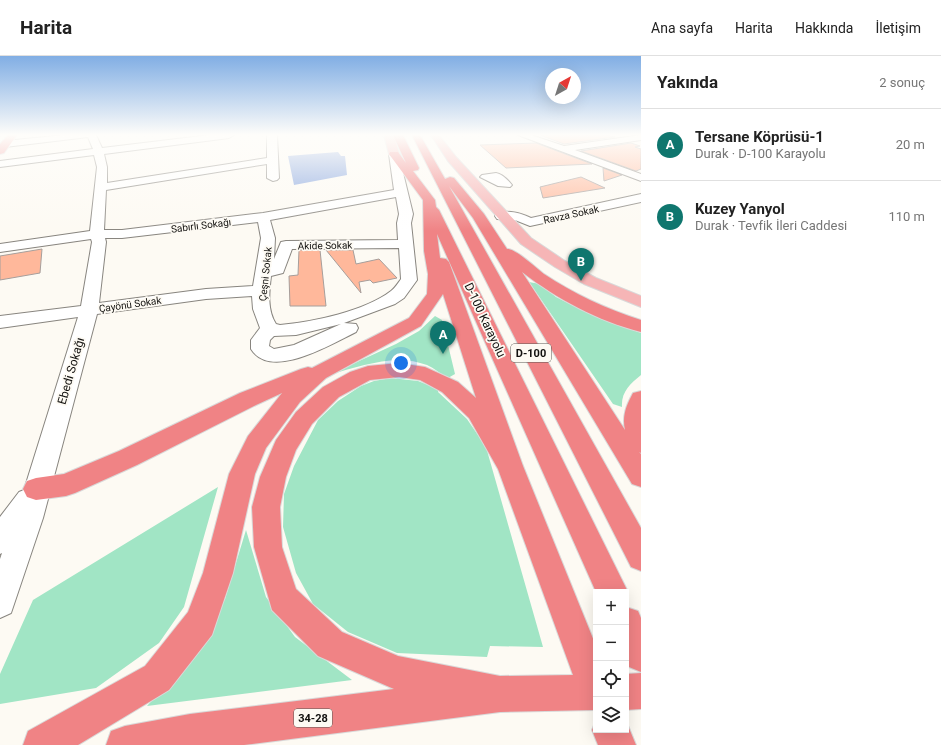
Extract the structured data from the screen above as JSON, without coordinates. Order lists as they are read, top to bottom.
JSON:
{
  "streets": {
    "highway": ["D-100 Karayolu", "D-100", "34-28"],
    "street": [
      "Ravza Sokak",
      "Sabırlı Sokağı",
      "Akide Sokak",
      "Çeşni Sokak",
      "Çayönü Sokak",
      "Ebedi Sokağı"
    ]
  },
  "crossings": [
    ["Sabırlı Sokağı", "Çeşni Sokak"],
    ["Sabırlı Sokağı", "Ebedi Sokağı"],
    ["Akide Sokak", "Çeşni Sokak"],
    ["Çeşni Sokak", "Çayönü Sokak"],
    ["Çayönü Sokak", "Ebedi Sokağı"]
  ],
  "north": "top right",
  "page": {
    "header": "Harita",
    "nav": [
      "Ana sayfa",
      "Harita",
      "Hakkında",
      "İletişim"
    ],
    "heading": ["Yakında", "2 sonuç"],
    "list": [
      {
        "mark": "A",
        "name": "Tersane Köprüsü-1",
        "note": "Durak · D-100 Karayolu",
        "value": "20 m"
      },
      {
        "mark": "B",
        "name": "Kuzey Yanyol",
        "note": "Durak · Tevfik İleri Caddesi",
        "value": "110 m"
      }
    ],
    "pins": ["B", "A"],
    "map_buttons": ["+", "−"]
  }
}
